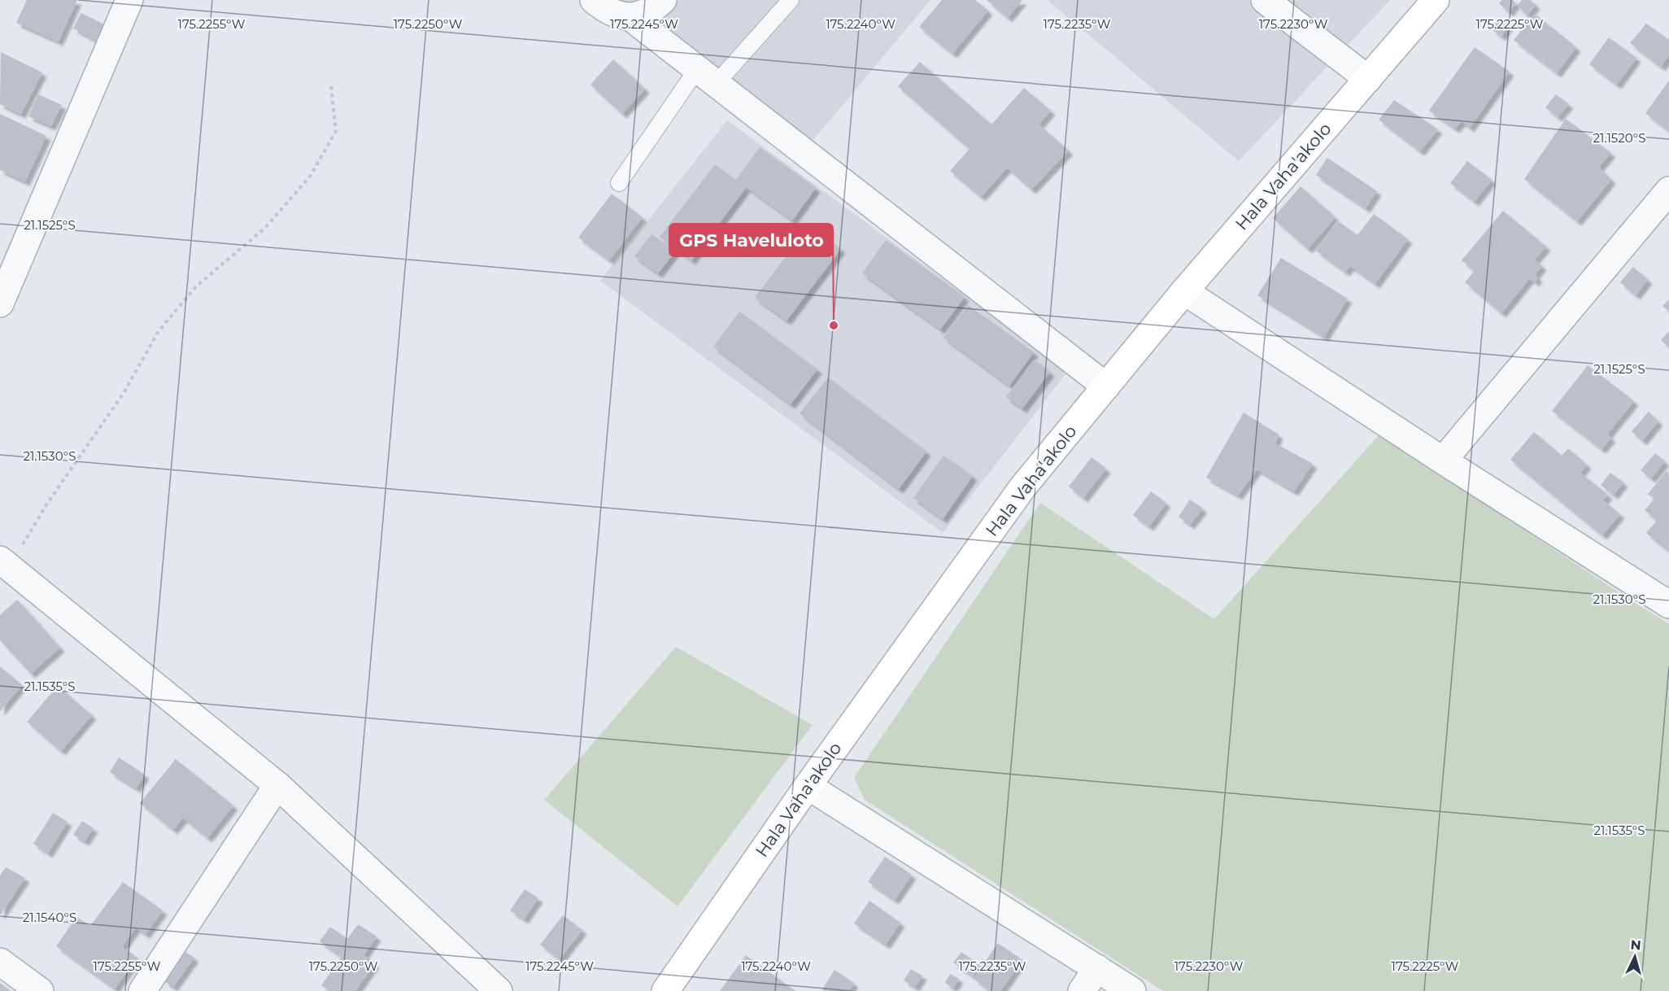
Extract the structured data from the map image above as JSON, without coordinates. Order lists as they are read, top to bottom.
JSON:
{
  "streets": {
    "main road": ["Hala Vaha'akolo"]
  },
  "places": ["GPS Haveluloto"],
  "north": "top",
  "coordinates": [
    "175.2255°W",
    "175.2250°W",
    "175.2245°W",
    "175.2240°W",
    "175.2235°W",
    "175.2230°W",
    "175.2225°W",
    "21.1520°S",
    "21.1525°S",
    "21.1530°S",
    "21.1535°S",
    "21.1540°S"
  ]
}
